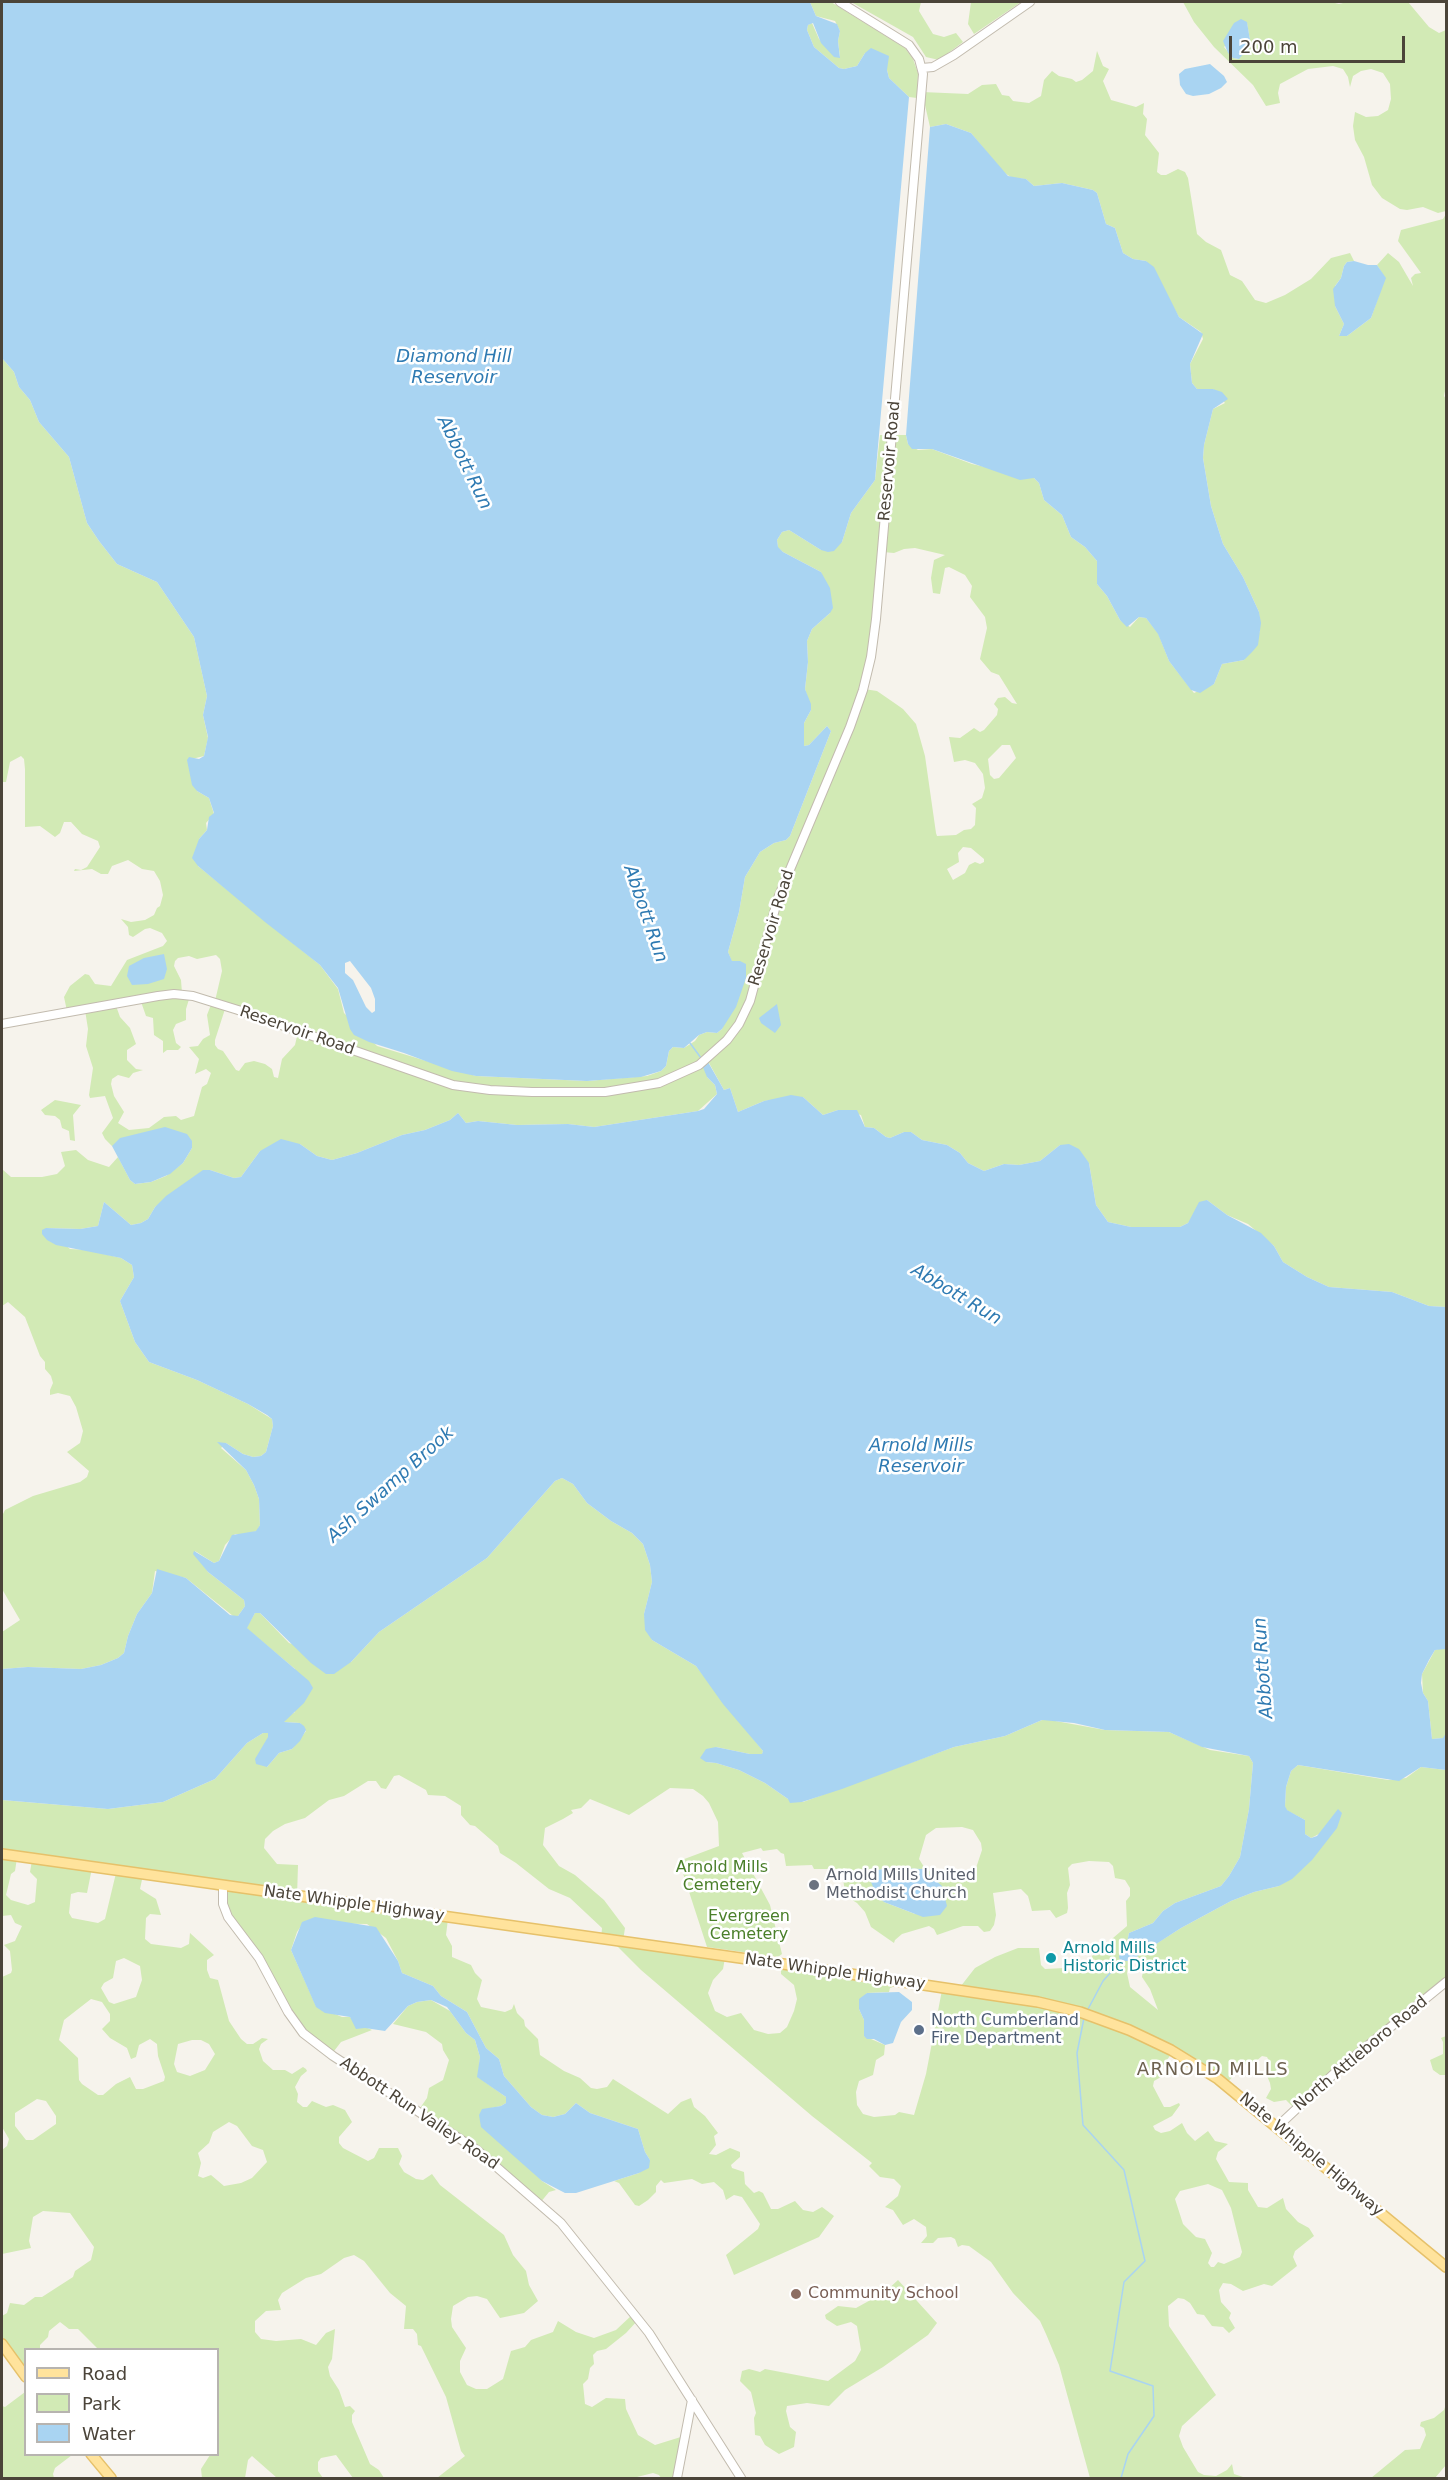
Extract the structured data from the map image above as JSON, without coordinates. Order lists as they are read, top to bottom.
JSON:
{
  "streets": {
    "main road": ["Nate Whipple Highway"],
    "street": ["Reservoir Road", "North Attleboro Road", "Abbott Run Valley Road"]
  },
  "crossings": [
    ["Nate Whipple Highway", "North Attleboro Road"],
    ["Nate Whipple Highway", "Abbott Run Valley Road"]
  ],
  "districts": ["ARNOLD MILLS"],
  "water": [
    "Diamond Hill Reservoir",
    "Abbott Run",
    "Arnold Mills Reservoir",
    "Ash Swamp Brook"
  ],
  "parks": ["Arnold Mills Cemetery", "Evergreen Cemetery"],
  "places": [
    "Arnold Mills United Methodist Church",
    "Arnold Mills Historic District",
    "North Cumberland Fire Department",
    "Community School"
  ],
  "legend": ["Road", "Park", "Water"],
  "scale_bar": "200 m"
}
